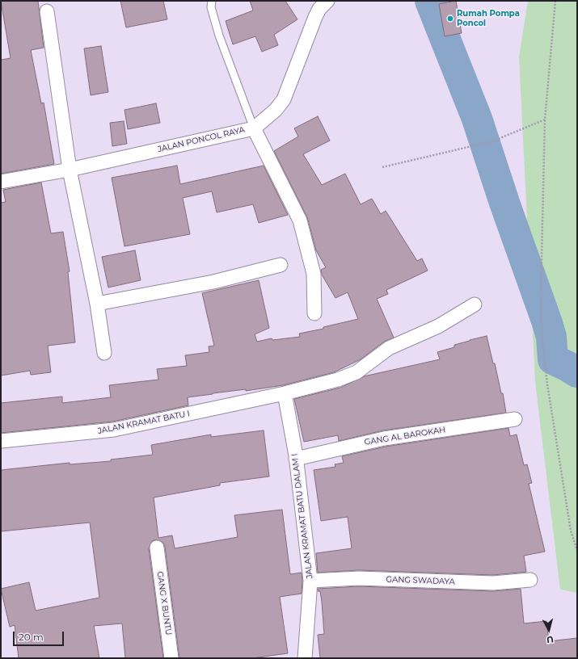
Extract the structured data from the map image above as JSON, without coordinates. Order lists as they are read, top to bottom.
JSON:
{
  "streets": {
    "street": [
      "JALAN PONCOL RAYA",
      "JALAN KRAMAT BATU I",
      "GANG AL BAROKAH",
      "JALAN KRAMAT BATU DALAM I",
      "GANG SWADAYA",
      "GANG X BUNTU"
    ]
  },
  "crossings": [
    ["JALAN KRAMAT BATU I", "JALAN KRAMAT BATU DALAM I"],
    ["GANG AL BAROKAH", "JALAN KRAMAT BATU DALAM I"],
    ["JALAN KRAMAT BATU DALAM I", "GANG SWADAYA"]
  ],
  "places": ["Rumah Pompa Poncol"],
  "scale_bar": "20 m",
  "north": "bottom"
}
